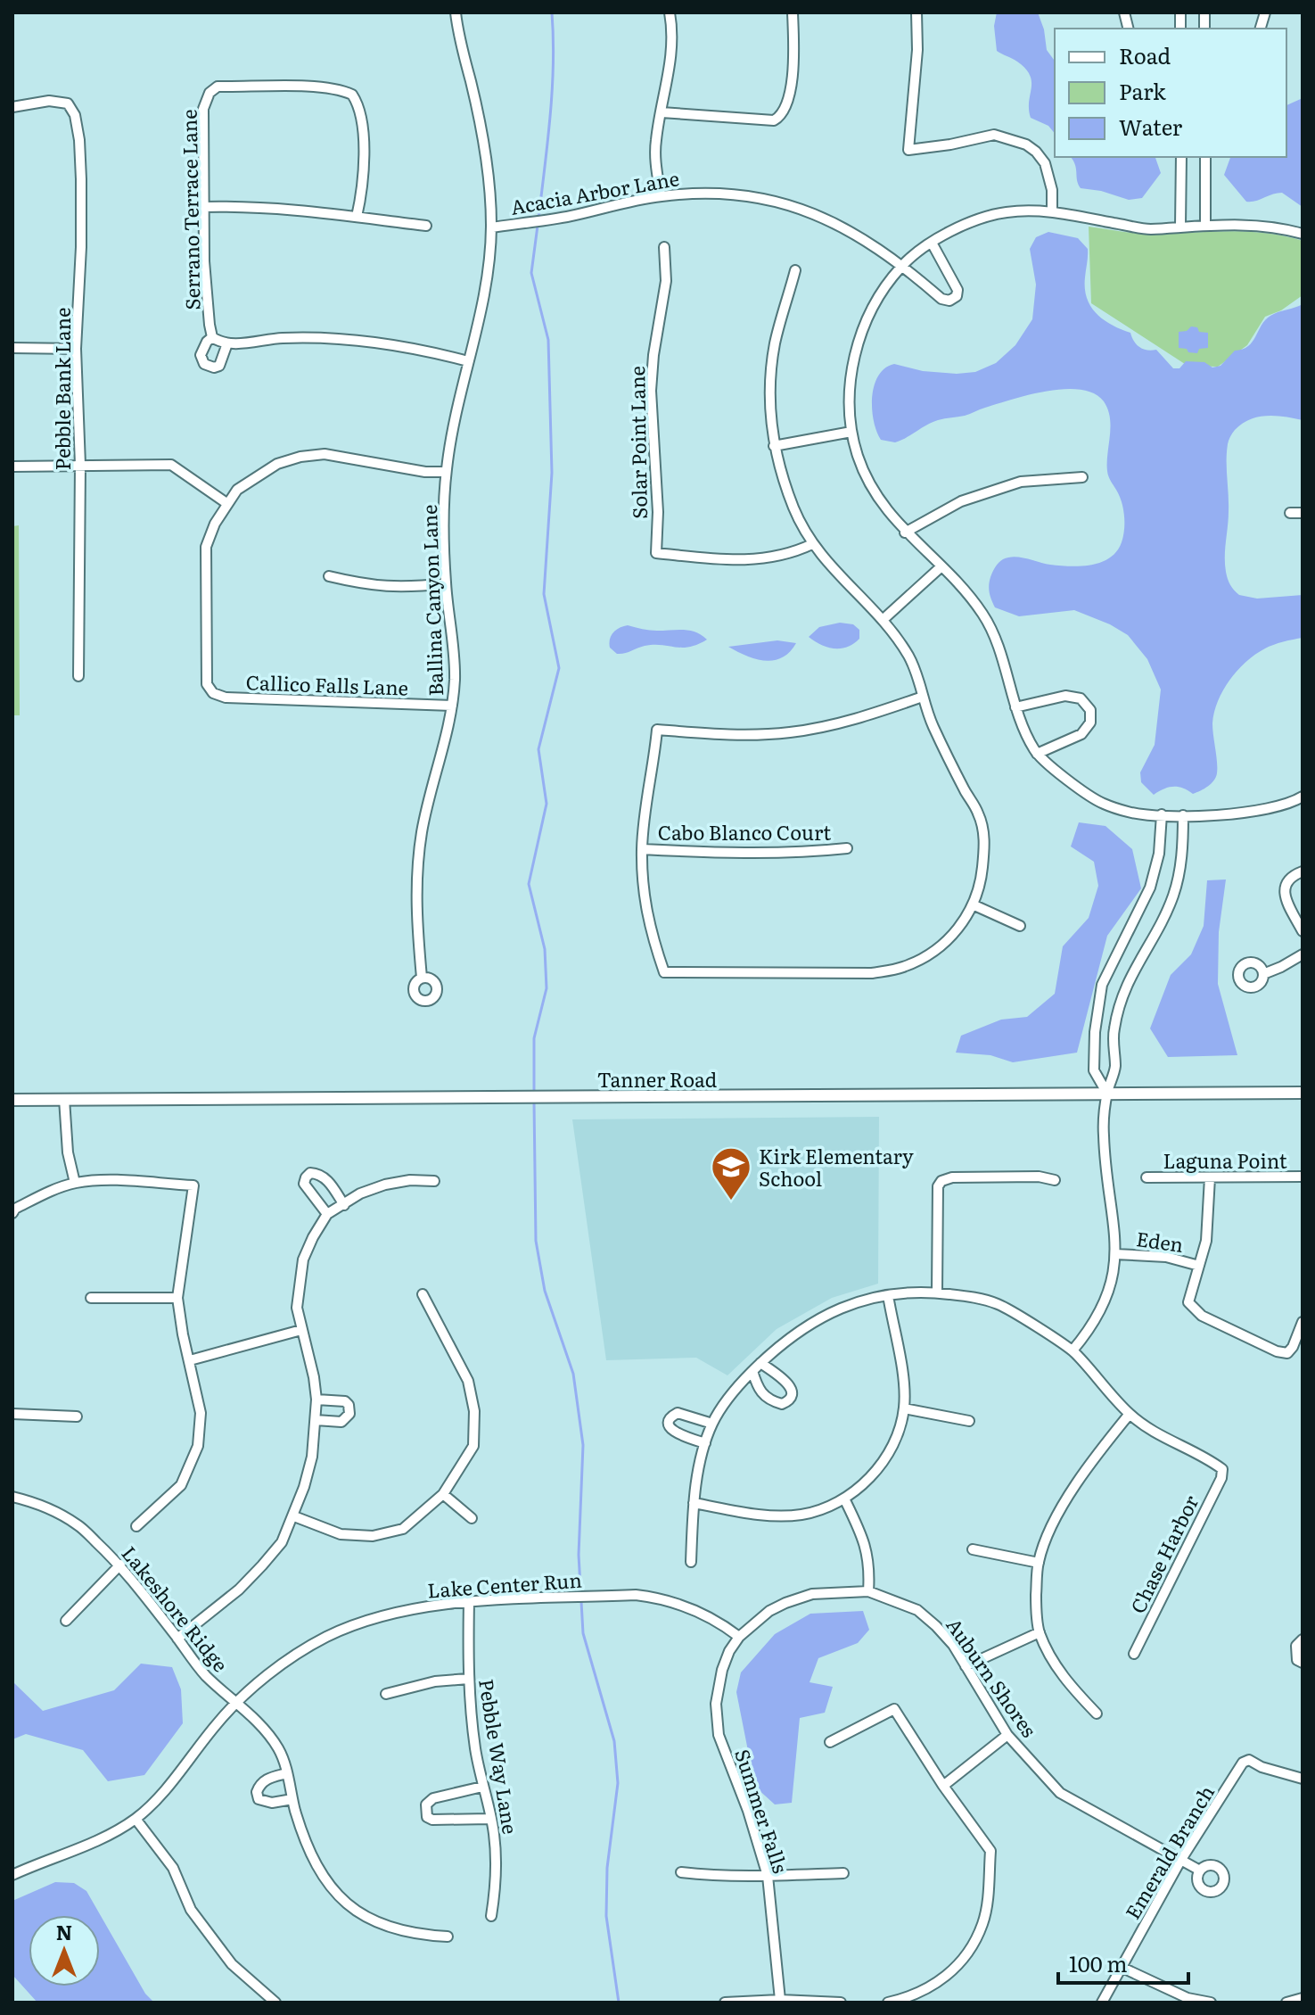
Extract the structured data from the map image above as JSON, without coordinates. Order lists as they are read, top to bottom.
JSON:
{
  "streets": {
    "main road": ["Tanner Road"],
    "street": [
      "Acacia Arbor Lane",
      "Serrano Terrace Lane",
      "Pebble Bank Lane",
      "Solar Point Lane",
      "Ballina Canyon Lane",
      "Callico Falls Lane",
      "Cabo Blanco Court",
      "Laguna Point",
      "Eden",
      "Chase Harbor",
      "Lake Center Run",
      "Lakeshore Ridge",
      "Auburn Shores",
      "Pebble Way Lane",
      "Summer Falls",
      "Emerald Branch"
    ]
  },
  "crossings": [
    ["Acacia Arbor Lane", "Ballina Canyon Lane"],
    ["Ballina Canyon Lane", "Callico Falls Lane"],
    ["Lake Center Run", "Lakeshore Ridge"],
    ["Lake Center Run", "Auburn Shores"],
    ["Lake Center Run", "Pebble Way Lane"],
    ["Lake Center Run", "Summer Falls"],
    ["Auburn Shores", "Summer Falls"],
    ["Auburn Shores", "Emerald Branch"]
  ],
  "places": {
    "school or university": ["Kirk Elementary School"]
  },
  "legend": ["Road", "Park", "Water"],
  "scale_bar": "100 m",
  "north": "top"
}
